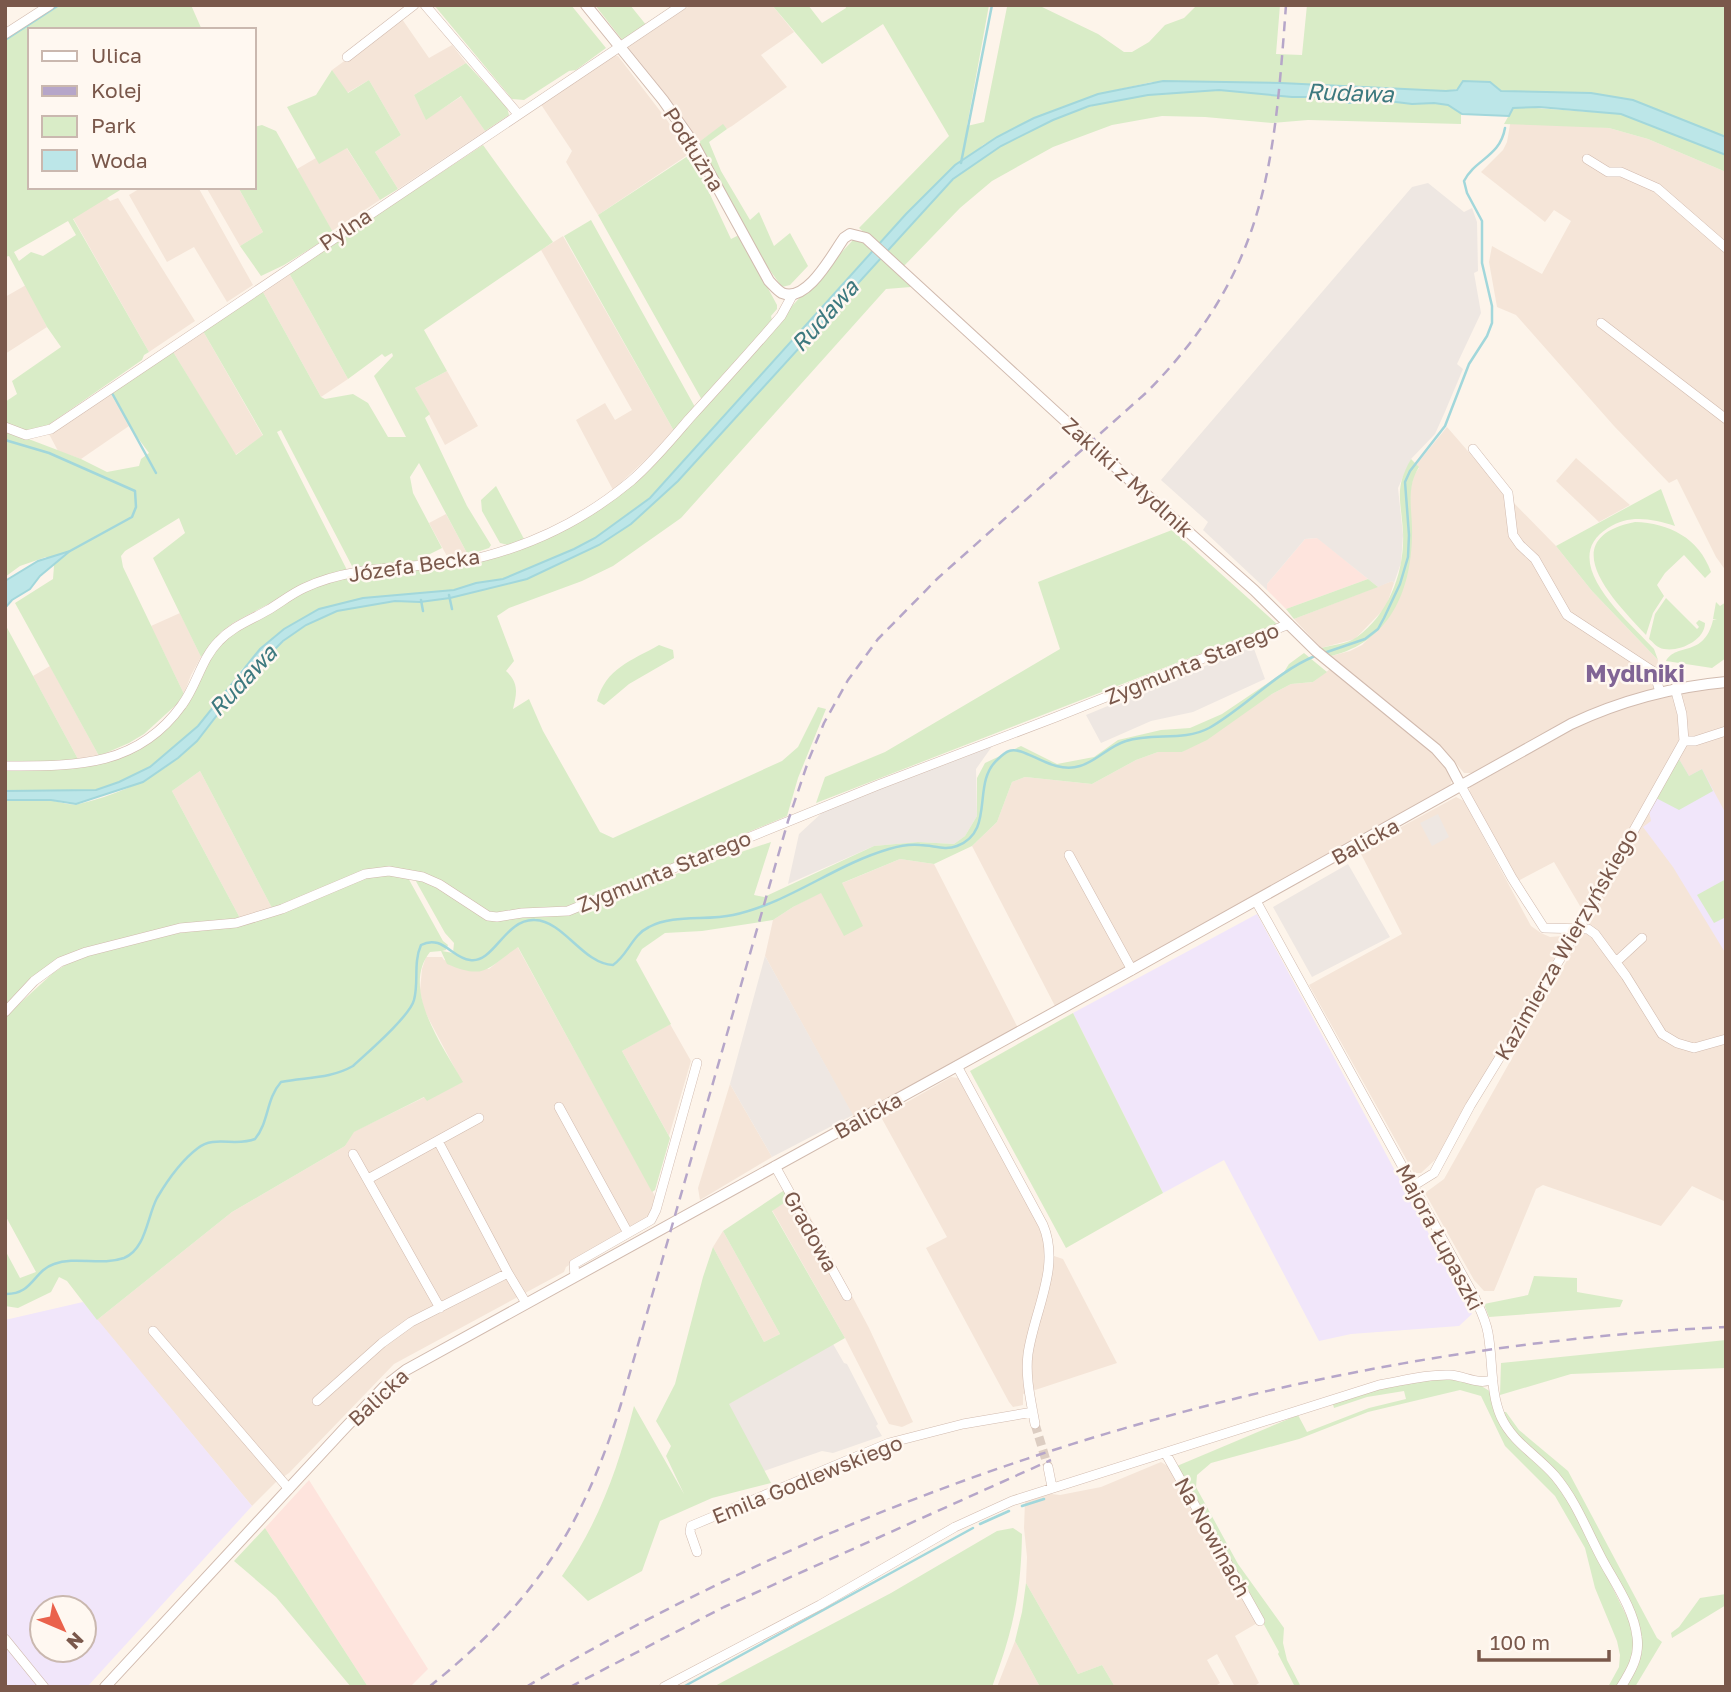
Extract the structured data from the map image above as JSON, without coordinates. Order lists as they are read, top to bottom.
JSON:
{
  "streets": {
    "street": [
      "Podłużna",
      "Pylna",
      "Zakliki z Mydlnik",
      "Józefa Becka",
      "Zygmunta Starego",
      "Balicka",
      "Kazimierza Wierzyńskiego",
      "Gradowa",
      "Majora Łupaszki",
      "Emila Godlewskiego",
      "Na Nowinach"
    ]
  },
  "crossings": [
    ["Podłużna", "Pylna"],
    ["Podłużna", "Zakliki z Mydlnik"],
    ["Podłużna", "Józefa Becka"],
    ["Zakliki z Mydlnik", "Józefa Becka"],
    ["Zakliki z Mydlnik", "Zygmunta Starego"],
    ["Zakliki z Mydlnik", "Balicka"],
    ["Balicka", "Gradowa"],
    ["Balicka", "Majora Łupaszki"],
    ["Kazimierza Wierzyńskiego", "Majora Łupaszki"]
  ],
  "districts": ["Mydlniki"],
  "water": ["Rudawa"],
  "legend": [
    "Ulica",
    "Kolej",
    "Park",
    "Woda"
  ],
  "scale_bar": "100 m",
  "north": "bottom right"
}
